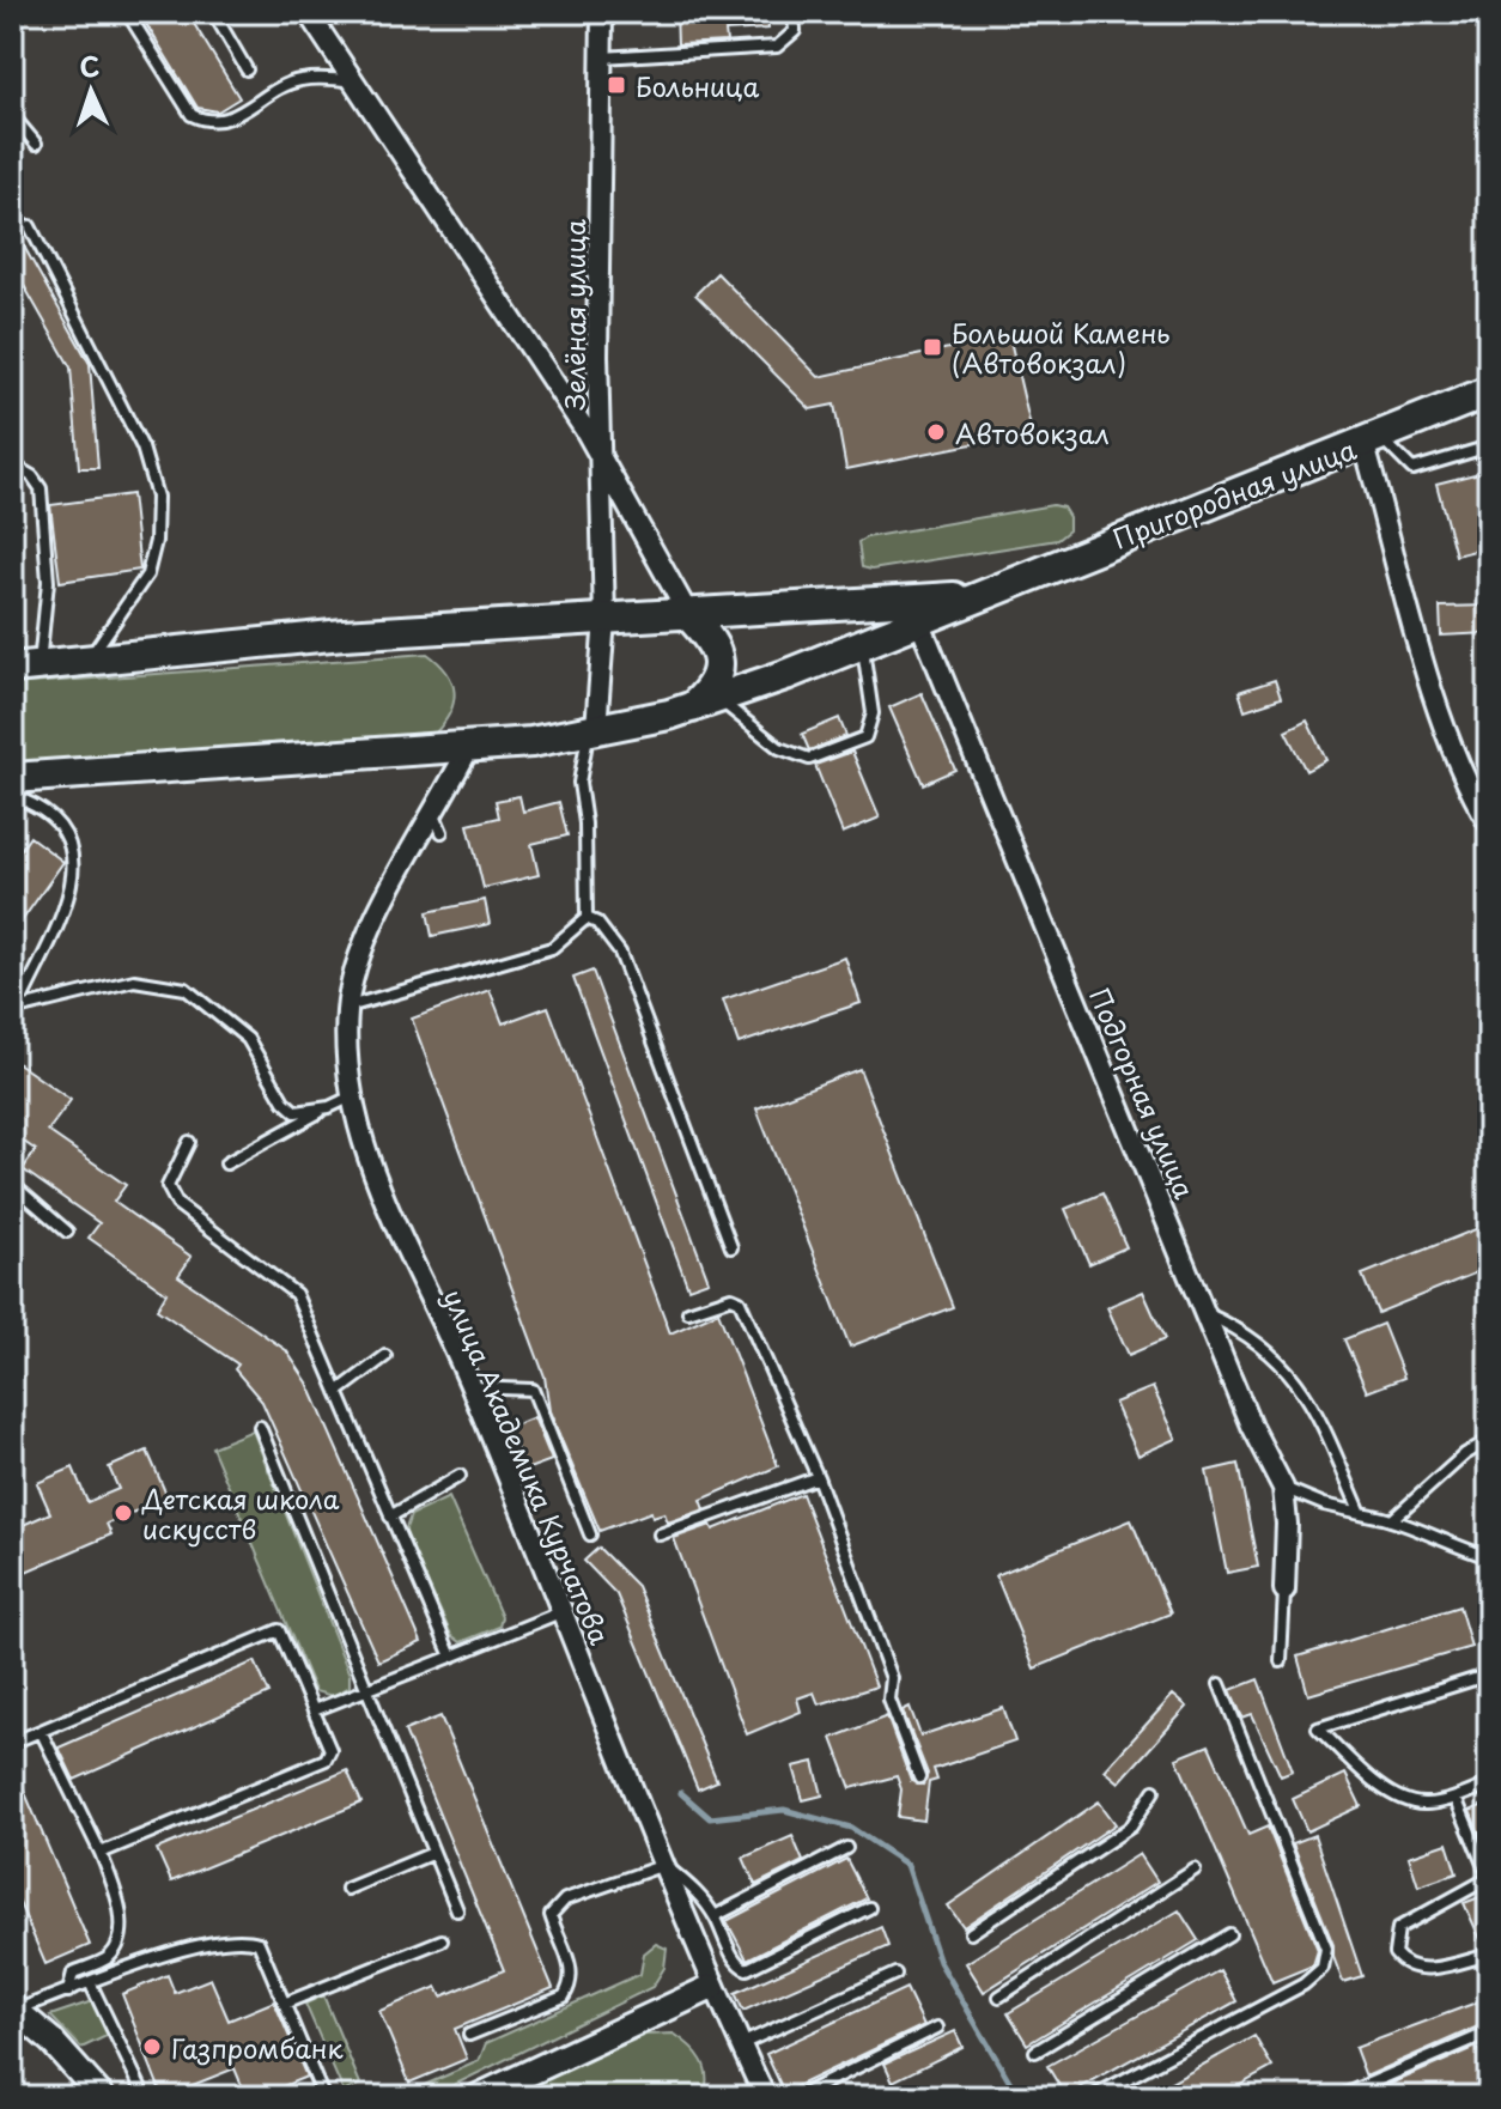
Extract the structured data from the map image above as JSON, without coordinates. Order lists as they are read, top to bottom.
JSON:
{
  "streets": {
    "main road": ["Пригородная улица"],
    "street": ["Зелёная улица", "Подгорная улица", "улица Академика Курчатова"]
  },
  "crossings": [
    ["Зелёная улица", "Пригородная улица"],
    ["Пригородная улица", "Подгорная улица"],
    ["Пригородная улица", "улица Академика Курчатова"]
  ],
  "places": {
    "transit": ["Больница", "Большой Камень (Автовокзал)"],
    "other": ["Автовокзал", "Детская школа искусств", "Газпромбанк"]
  },
  "north": "top"
}
